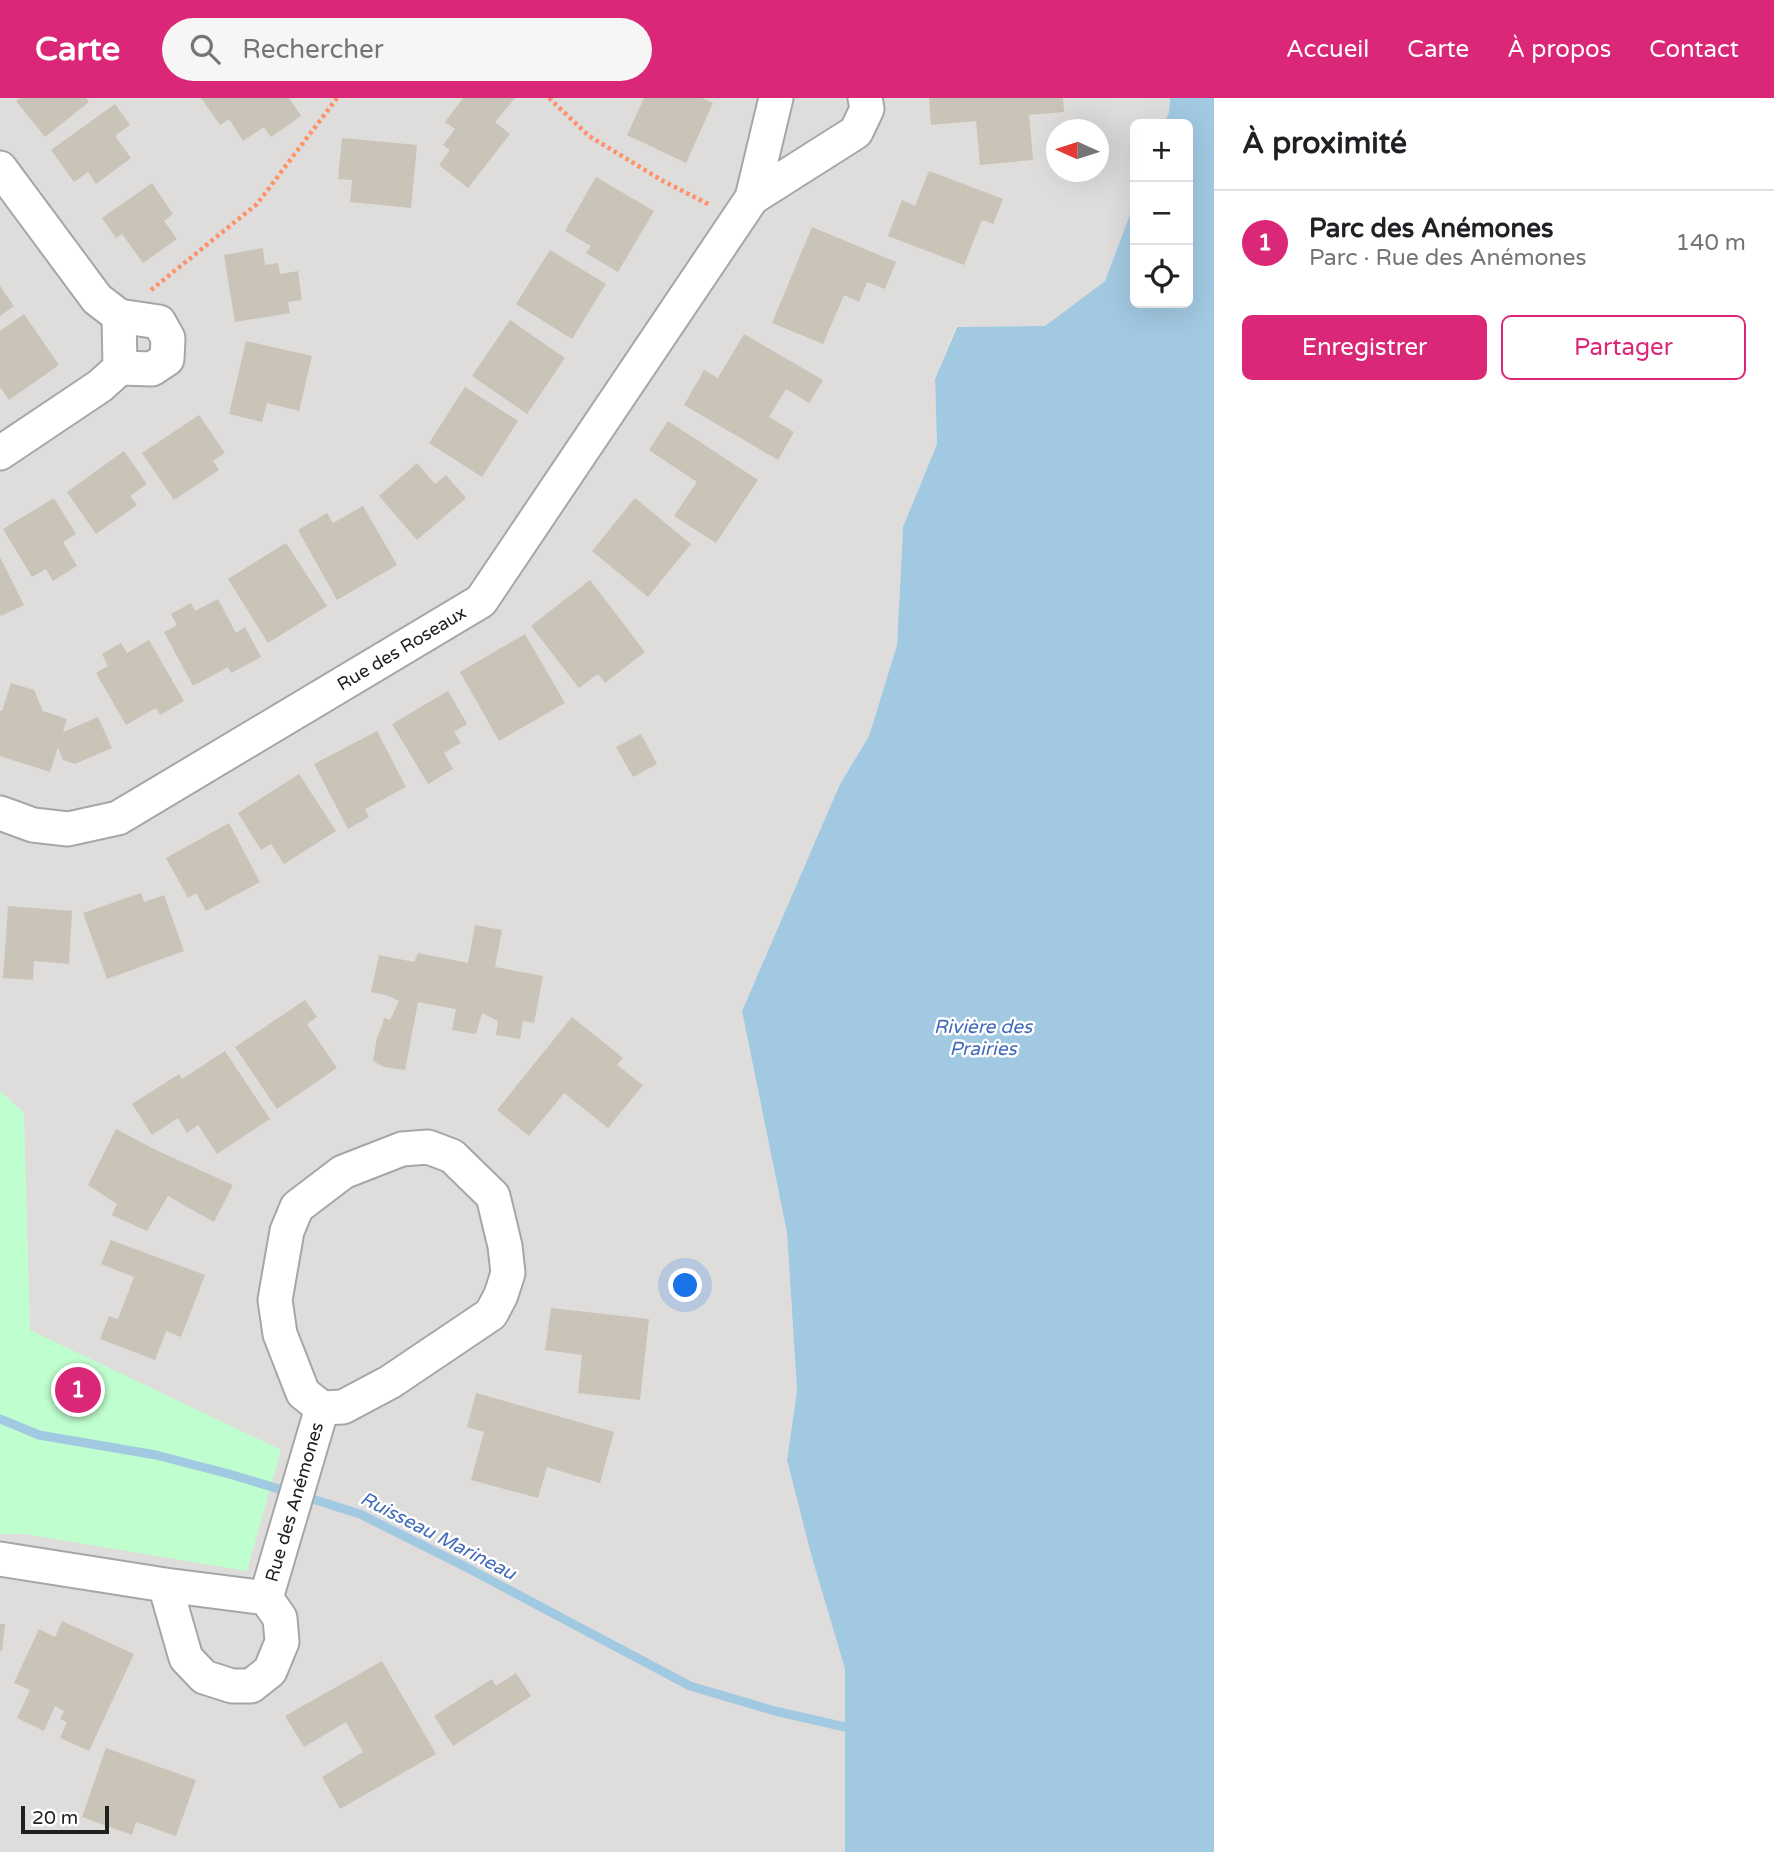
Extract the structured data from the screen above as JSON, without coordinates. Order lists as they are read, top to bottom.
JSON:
{
  "streets": {
    "street": ["Rue des Roseaux", "Rue des Anémones"]
  },
  "water": ["Rivière des Prairies", "Ruisseau Marineau"],
  "scale_bar": "20 m",
  "north": "left",
  "page": {
    "header": "Carte",
    "search": "Rechercher",
    "nav": [
      "Accueil",
      "Carte",
      "À propos",
      "Contact"
    ],
    "heading": "À proximité",
    "map_buttons": ["+", "−"],
    "list": [
      {
        "mark": "1",
        "name": "Parc des Anémones",
        "note": "Parc · Rue des Anémones",
        "value": "140 m"
      }
    ],
    "buttons": ["Enregistrer", "Partager"],
    "pins": "1",
    "scale": "20 m"
  }
}
